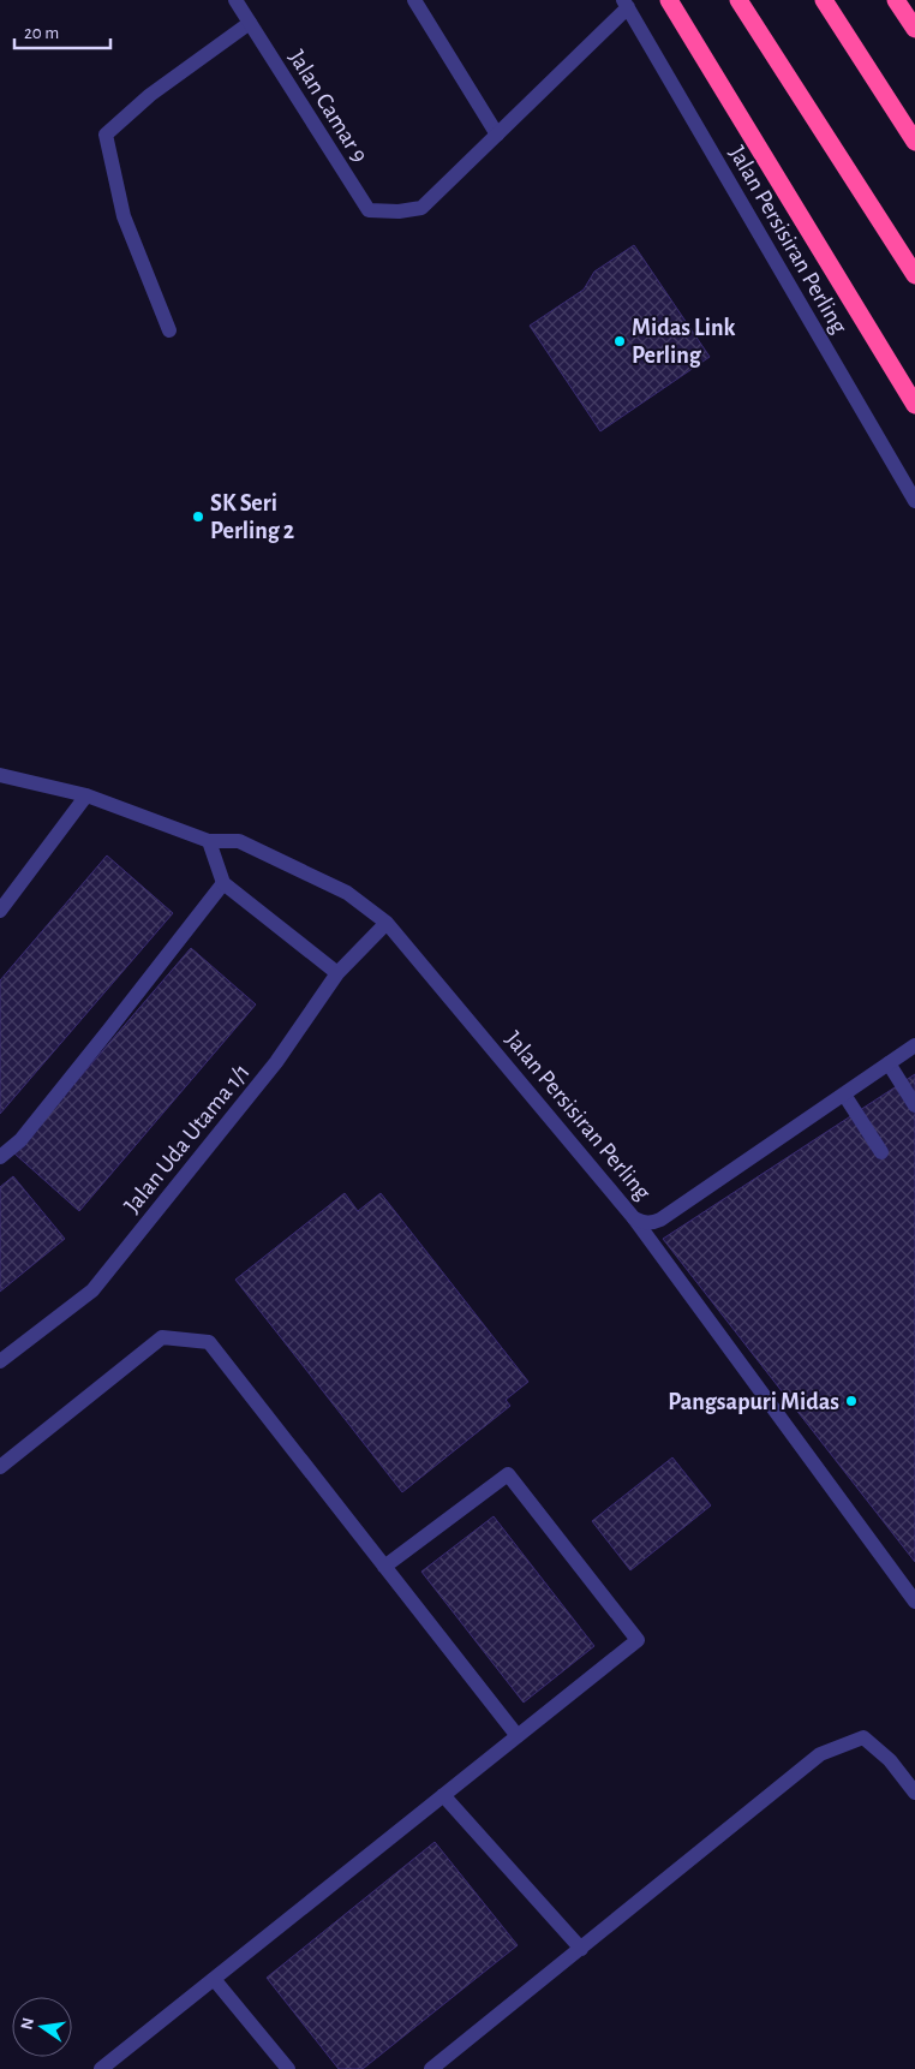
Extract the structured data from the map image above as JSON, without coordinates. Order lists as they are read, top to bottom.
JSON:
{
  "streets": {
    "street": ["Jalan Camar 9", "Jalan Persisiran Perling", "Jalan Uda Utama 1/1"]
  },
  "crossings": [
    ["Jalan Persisiran Perling", "Jalan Uda Utama 1/1"]
  ],
  "places": ["Midas Link Perling", "SK Seri Perling 2", "Pangsapuri Midas"],
  "scale_bar": "20 m",
  "north": "left"
}
